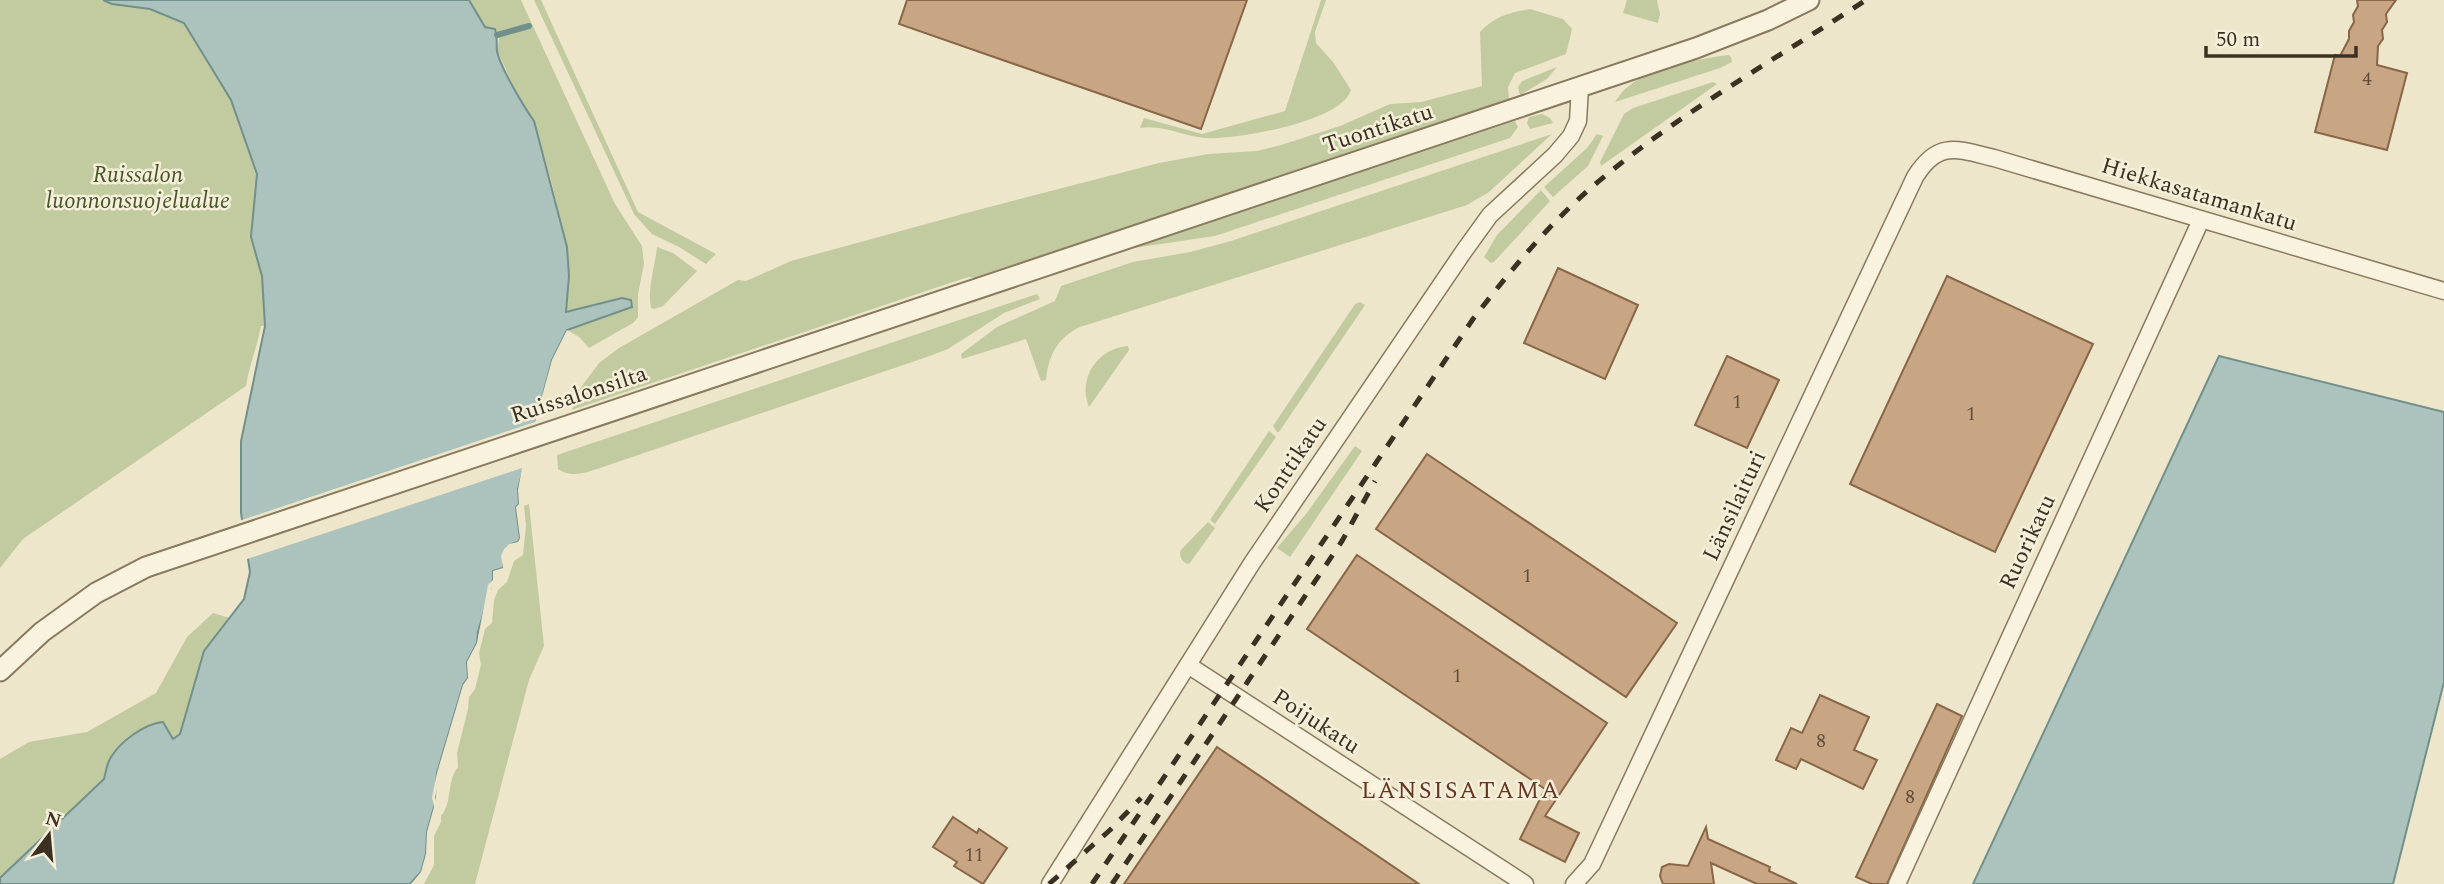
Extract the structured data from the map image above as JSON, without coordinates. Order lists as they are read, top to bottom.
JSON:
{
  "streets": {
    "street": [
      "Tuontikatu",
      "Hiekkasatamankatu",
      "Ruissalonsilta",
      "Konttikatu",
      "Länsilaituri",
      "Ruorikatu",
      "Poijukatu"
    ]
  },
  "crossings": [
    ["Tuontikatu", "Ruissalonsilta"],
    ["Tuontikatu", "Konttikatu"],
    ["Hiekkasatamankatu", "Länsilaituri"],
    ["Hiekkasatamankatu", "Ruorikatu"],
    ["Konttikatu", "Poijukatu"]
  ],
  "districts": ["LÄNSISATAMA"],
  "parks": ["Ruissalon luonnonsuojelualue"],
  "house_numbers": [
    "4",
    "1",
    "1",
    "1",
    "1",
    "8",
    "8",
    "11"
  ],
  "scale_bar": "50 m",
  "north": "top"
}
